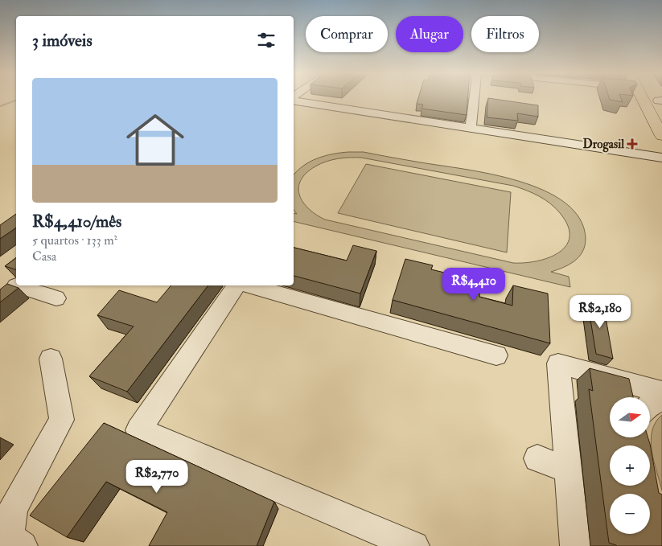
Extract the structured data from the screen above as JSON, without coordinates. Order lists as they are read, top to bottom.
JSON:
{
  "places": {
    "health": ["Drogasil"]
  },
  "north": "right",
  "page": {
    "chip": ["Comprar", "Alugar", "Filtros"],
    "heading": "3 imóveis",
    "list": [
      {
        "name": "R$4,410/mês",
        "note": "5 quartos · 133 m² · Casa"
      }
    ],
    "price": ["R$4,410", "R$2,180", "R$2,770"],
    "map_buttons": ["+", "−"]
  }
}
